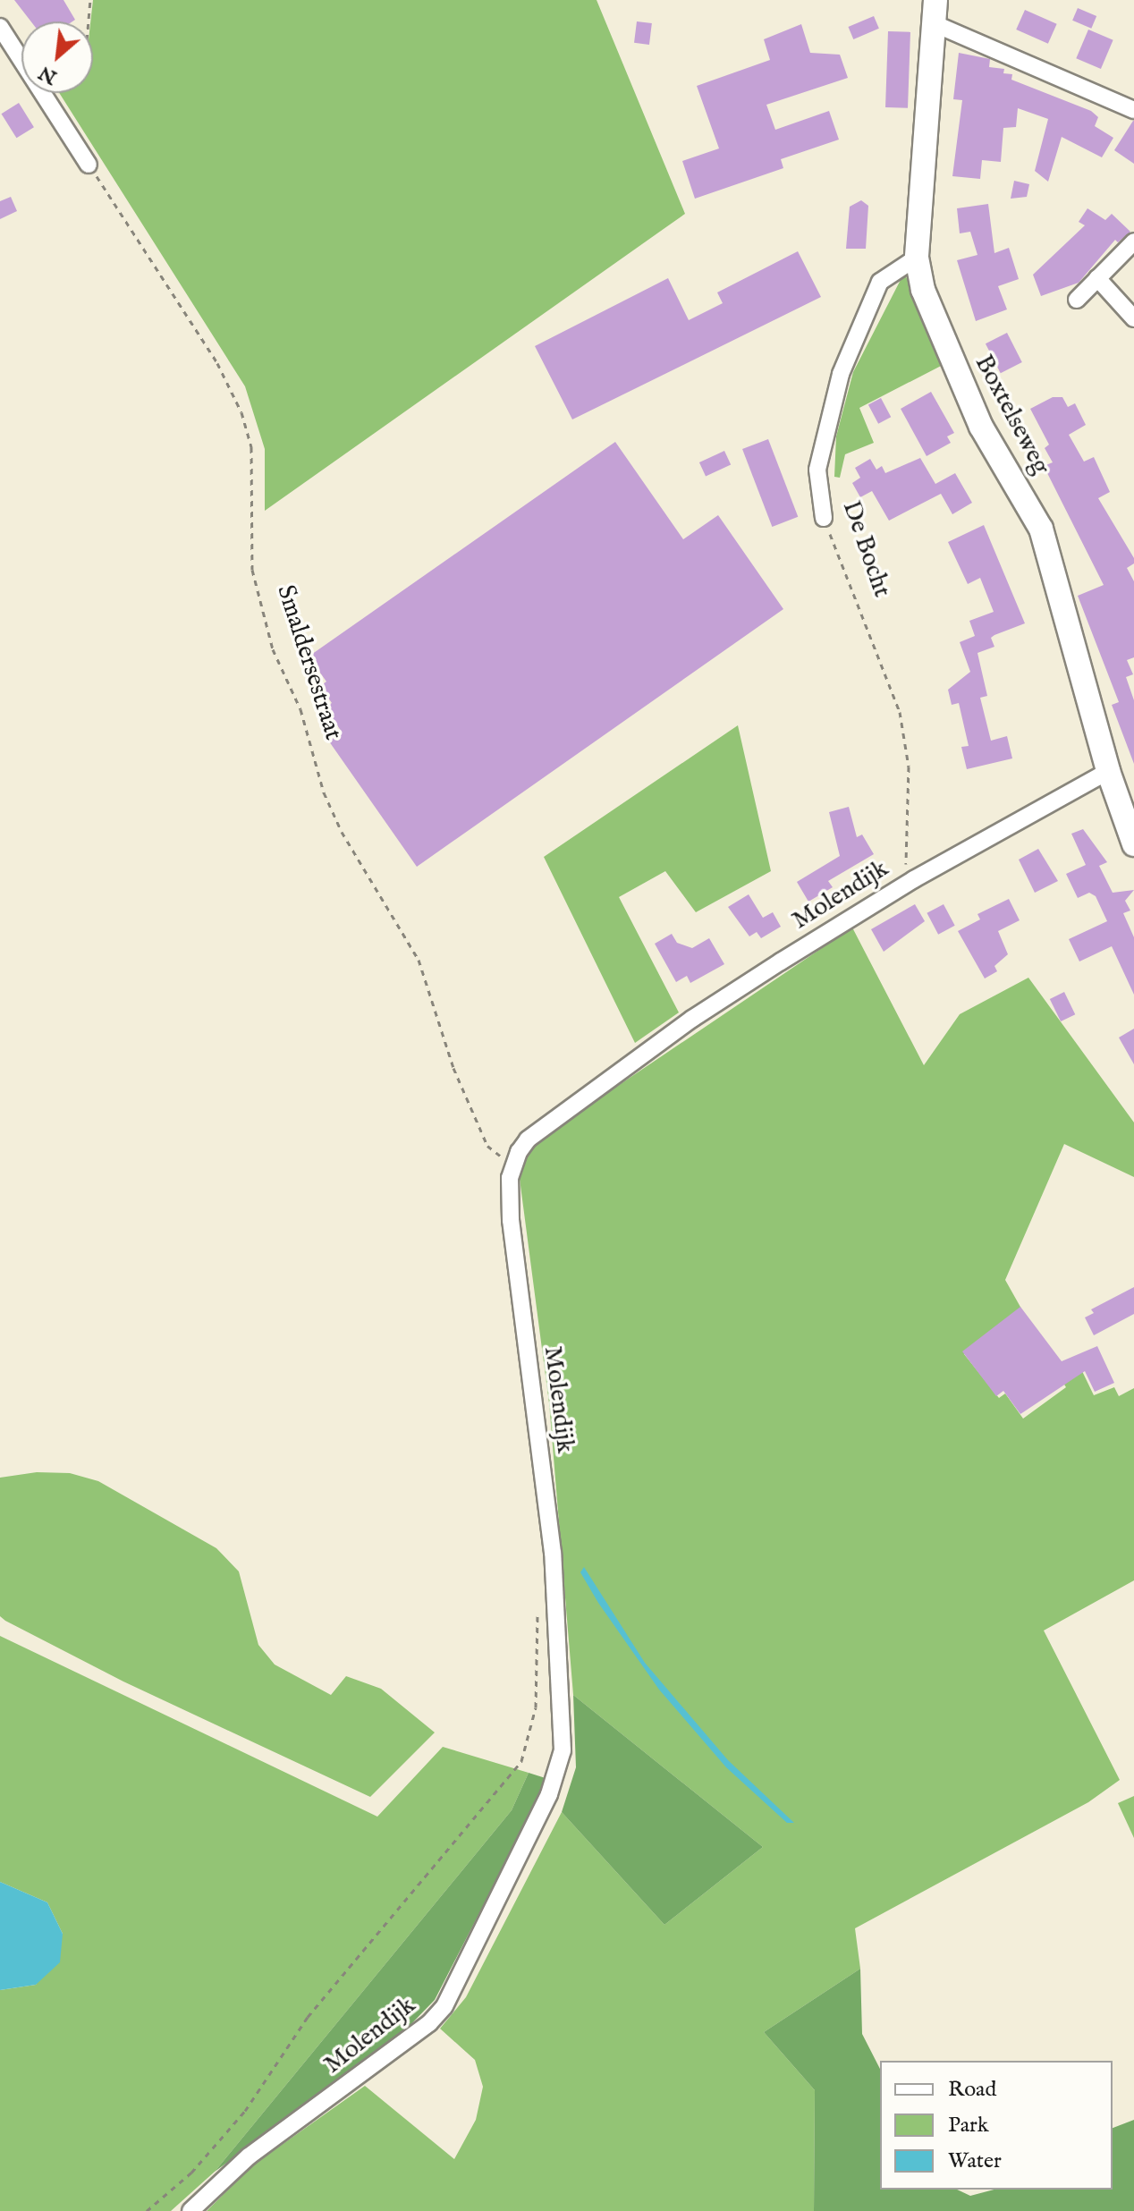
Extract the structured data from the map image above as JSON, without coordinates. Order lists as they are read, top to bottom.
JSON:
{
  "streets": {
    "street": ["Boxtelseweg", "De Bocht", "Molendijk"],
    "path": ["Smaldersestraat"]
  },
  "crossings": [
    ["Boxtelseweg", "De Bocht"],
    ["Boxtelseweg", "Molendijk"],
    ["De Bocht", "Molendijk"],
    ["Smaldersestraat", "Molendijk"]
  ],
  "legend": ["Road", "Park", "Water"],
  "north": "bottom left"
}
